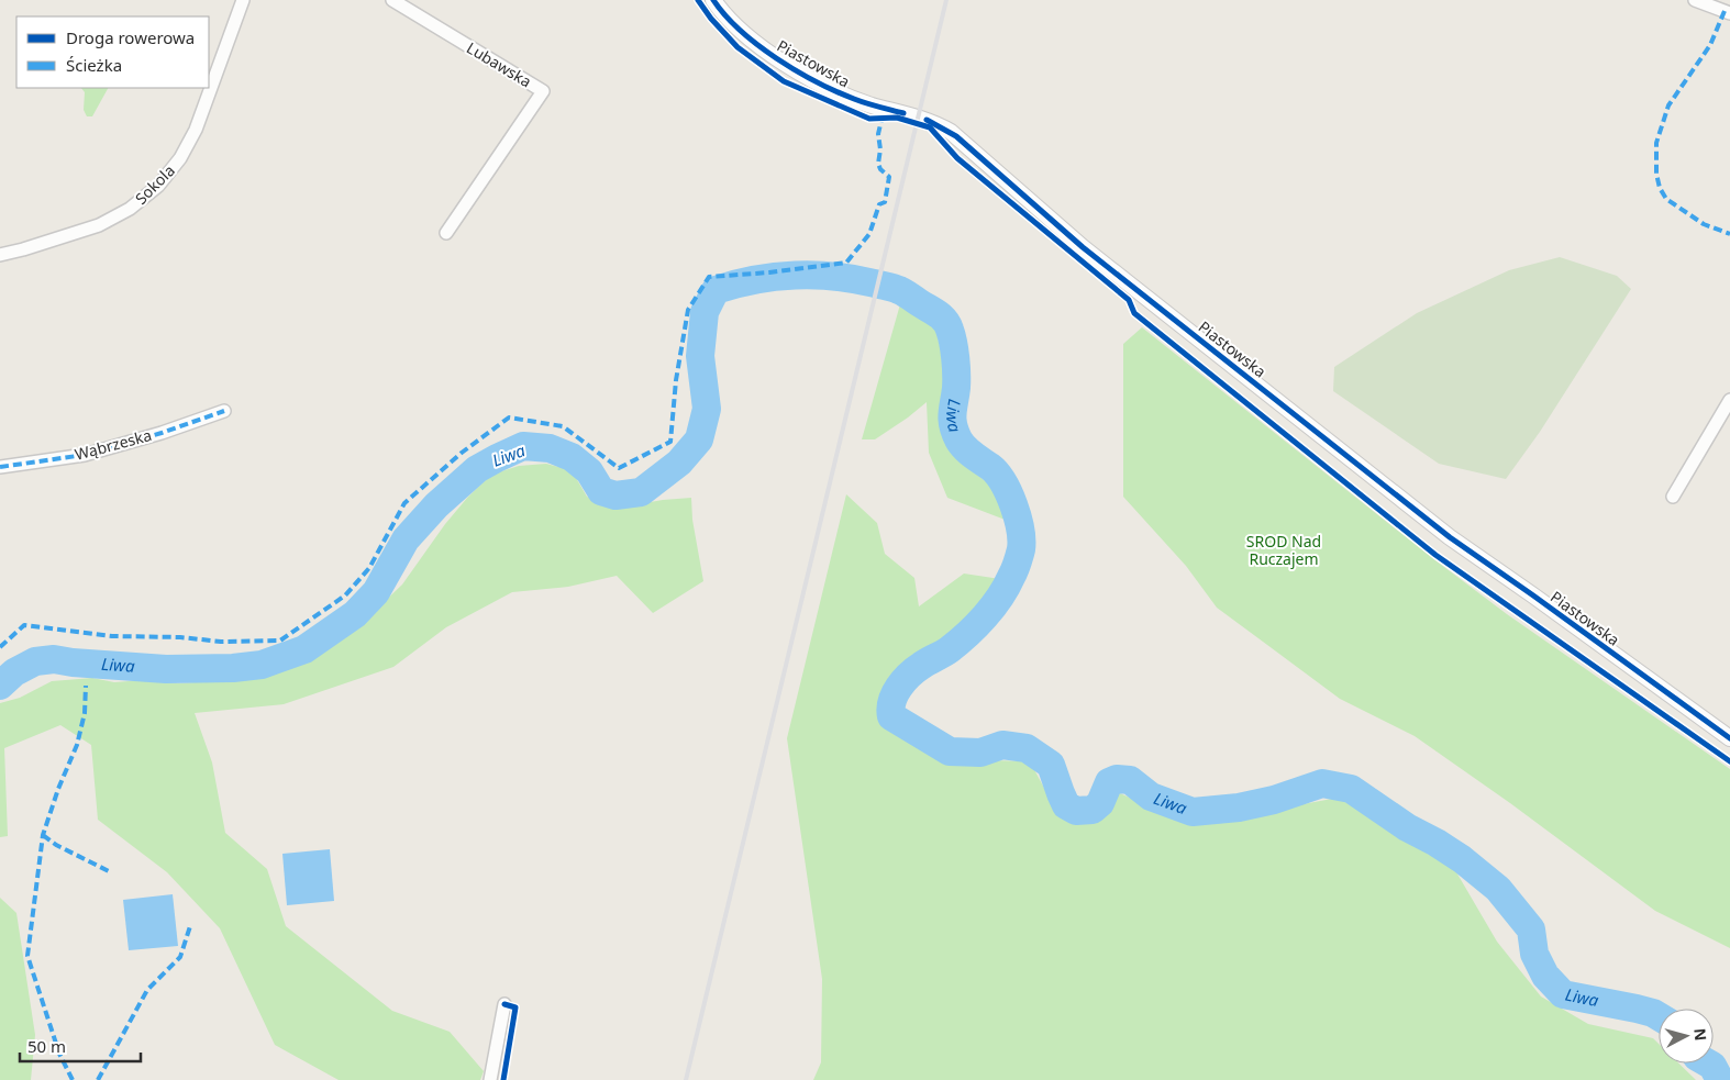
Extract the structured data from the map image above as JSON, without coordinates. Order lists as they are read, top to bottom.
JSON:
{
  "streets": {
    "street": [
      "Piastowska",
      "Lubawska",
      "Sokola",
      "Wąbrzeska"
    ]
  },
  "water": ["Liwa"],
  "parks": ["SROD Nad Ruczajem"],
  "legend": ["Droga rowerowa", "Ścieżka"],
  "scale_bar": "50 m",
  "north": "right"
}
